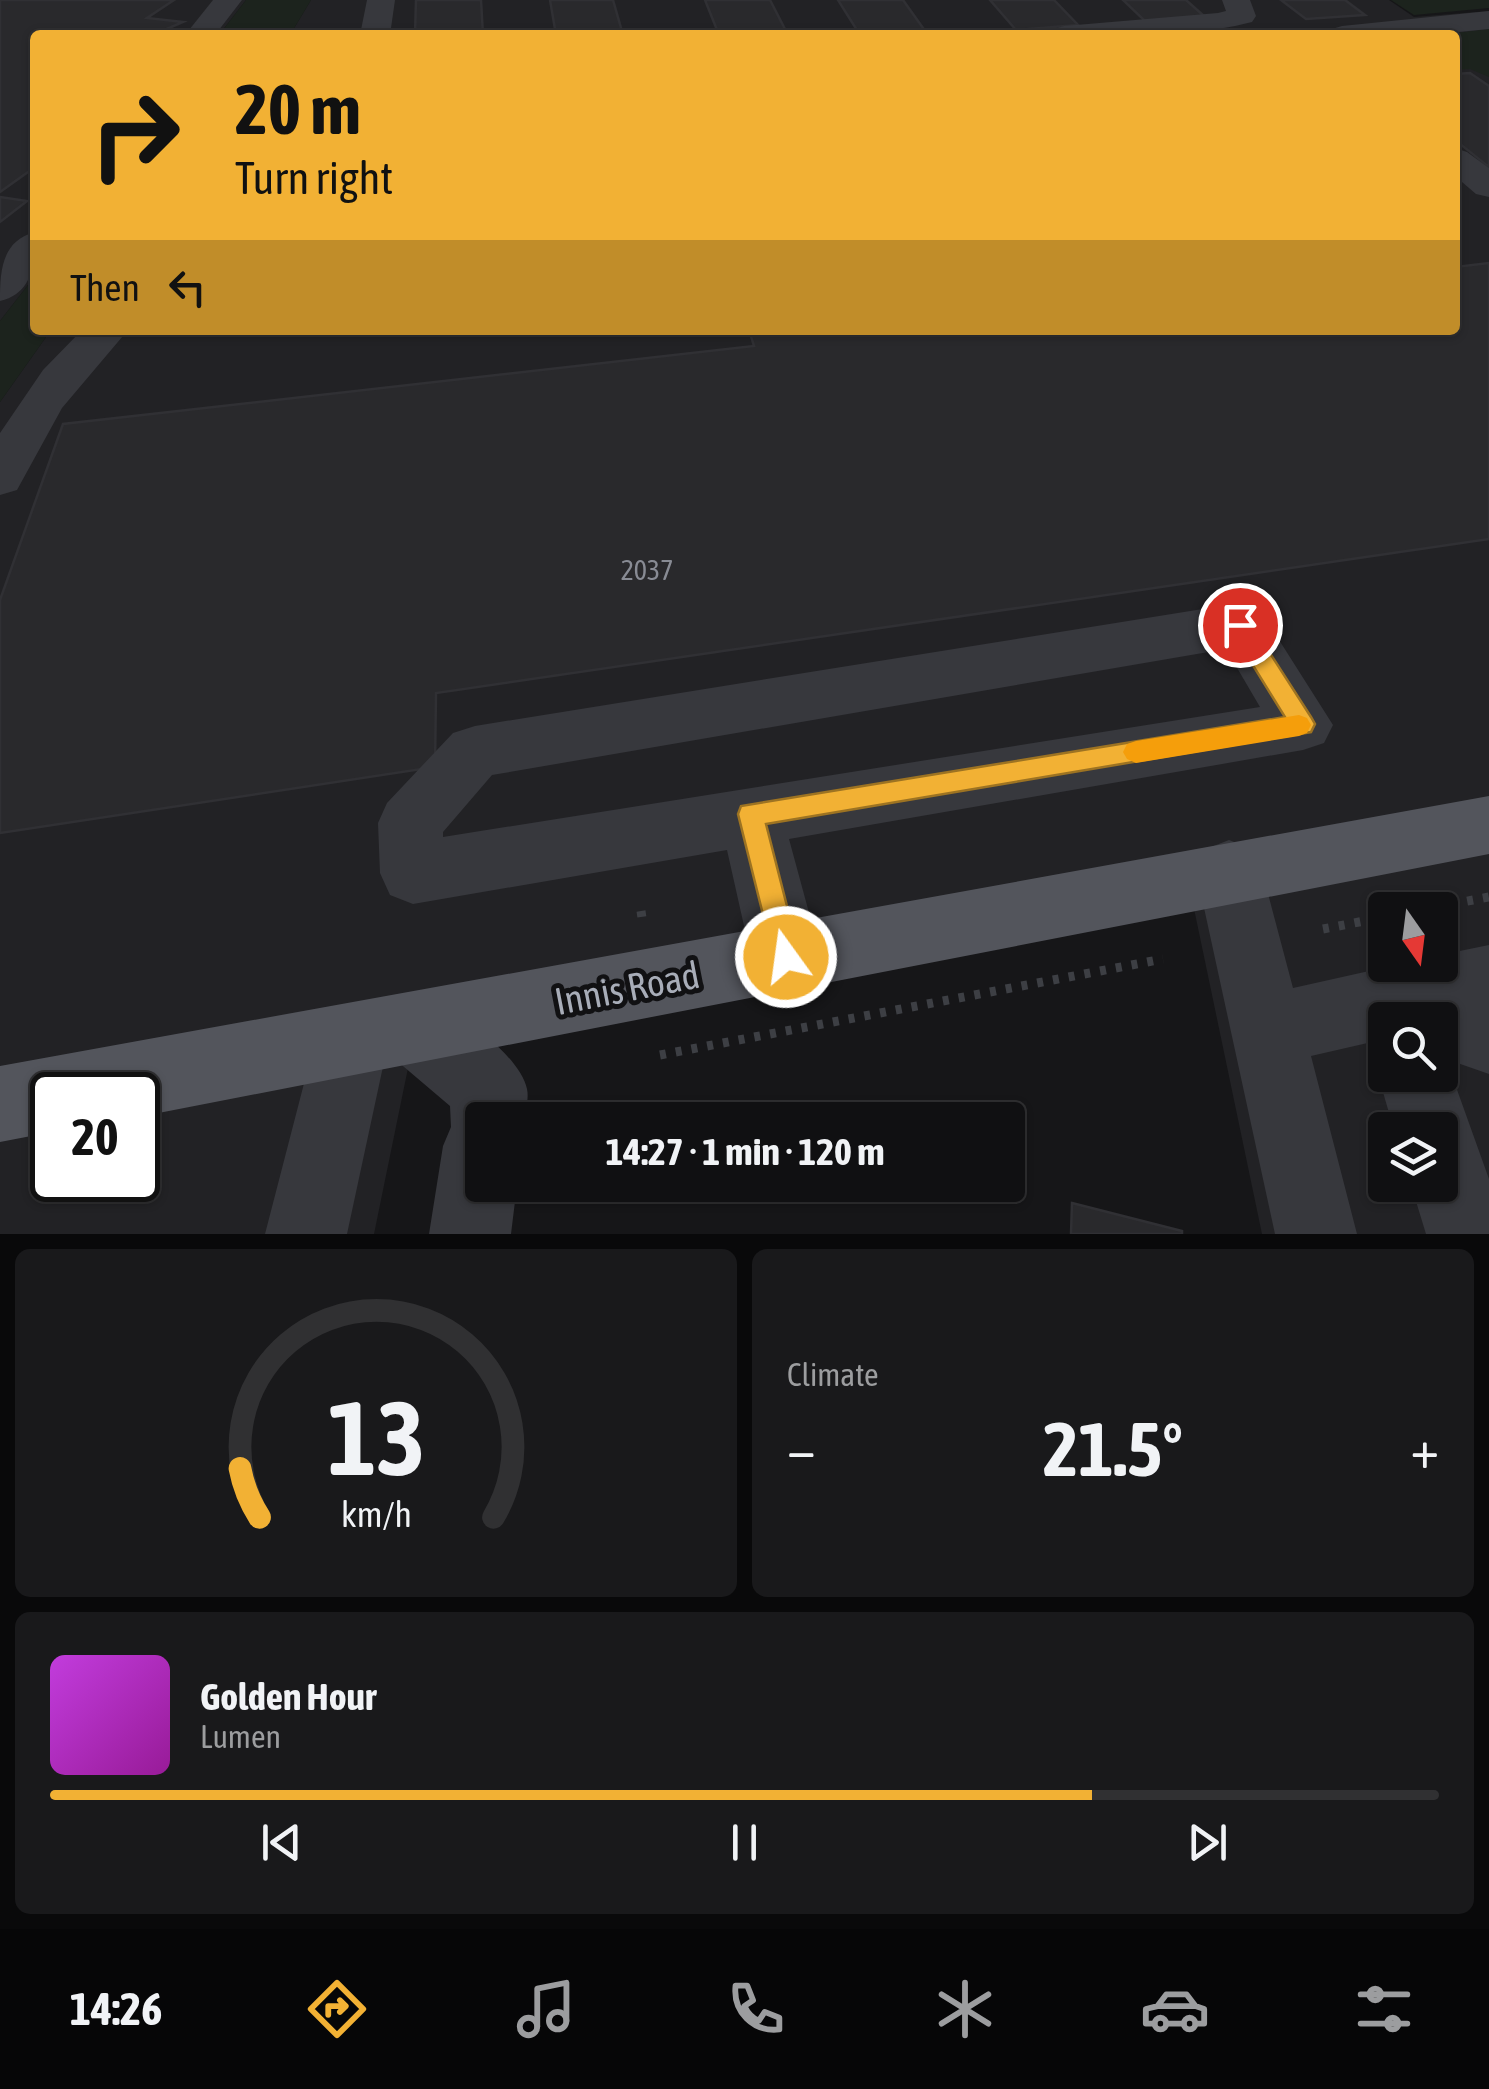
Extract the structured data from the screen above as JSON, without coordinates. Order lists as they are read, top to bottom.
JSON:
{
  "streets": {
    "main road": ["Innis Road"]
  },
  "house_numbers": ["2037"],
  "north": "bottom",
  "page": {
    "turn": ["20 m", "Turn right"],
    "then": "Then",
    "limit": "20",
    "trip": "14:27 · 1 min · 120 m",
    "tile": "Climate",
    "heat": ["−", "21.5°", "+"],
    "song": ["Golden Hour", "Lumen"],
    "tabs": "14:26",
    "gauge": ["13", "km/h"]
  }
}
